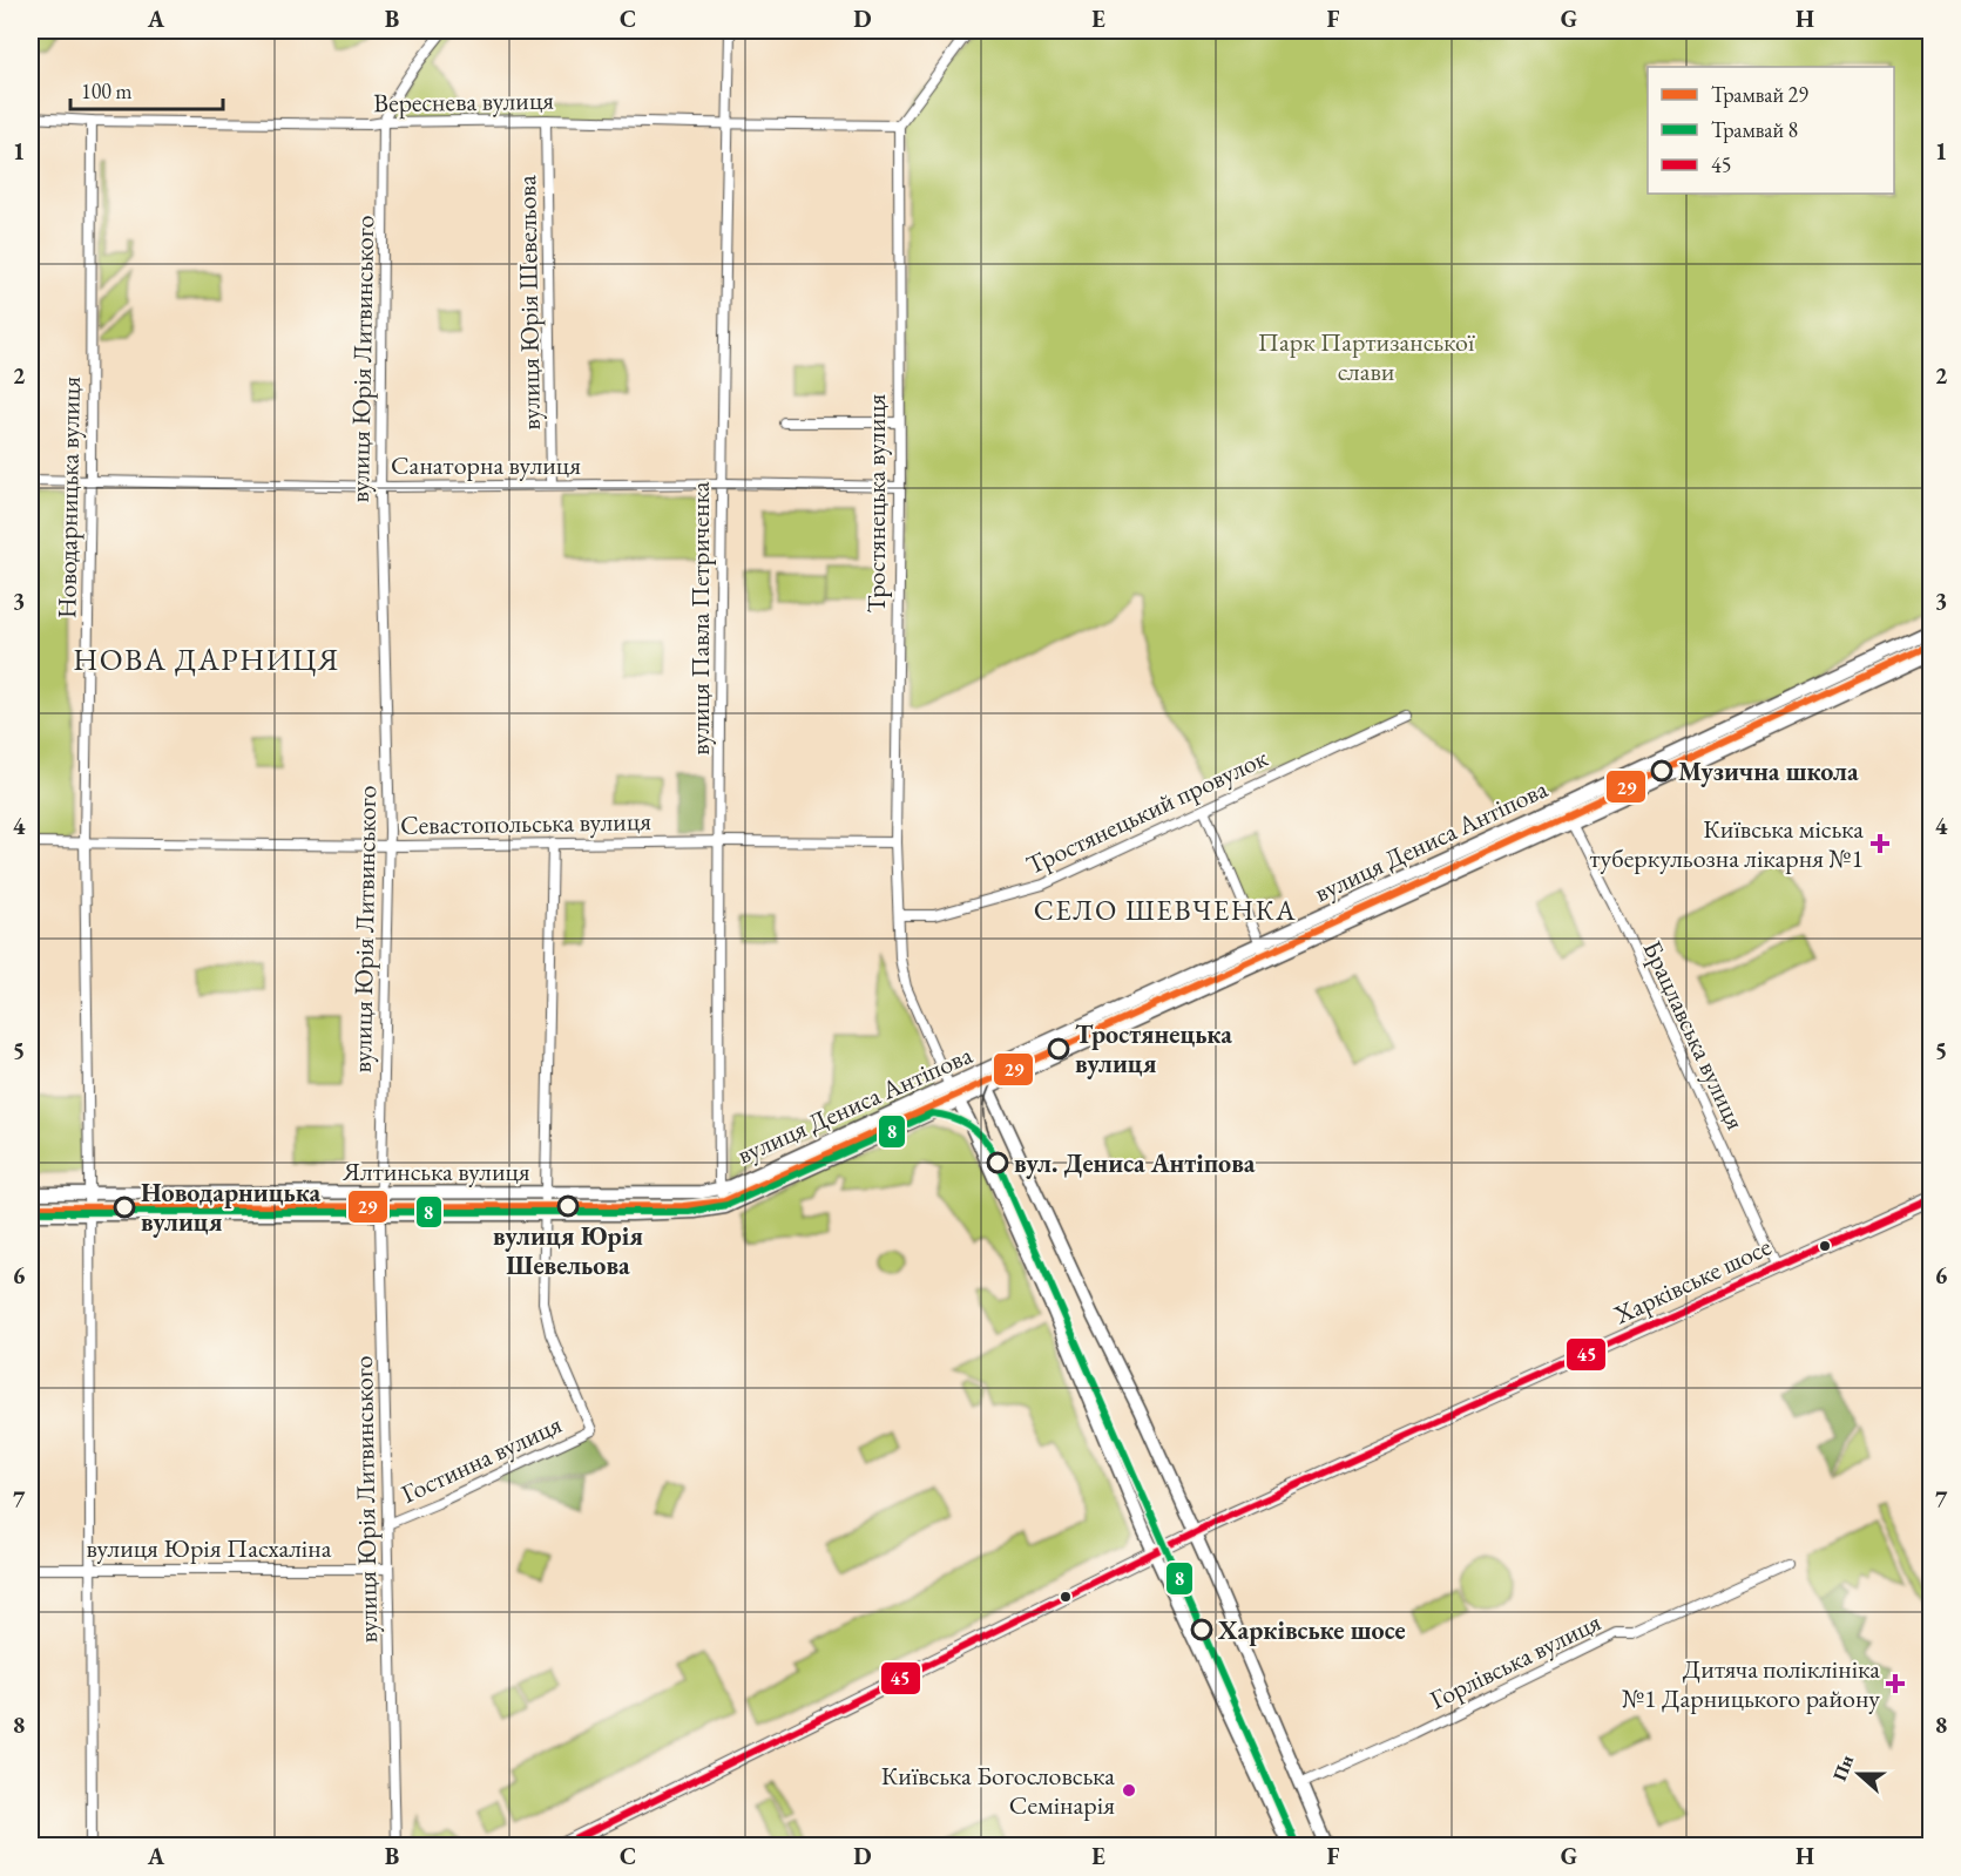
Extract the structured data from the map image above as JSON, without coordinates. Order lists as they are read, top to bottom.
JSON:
{
  "streets": {
    "main road": ["Харківське шосе"],
    "street": [
      "Вереснева вулиця",
      "вулиця Юрія Шевельова",
      "вулиця Юрія Литвинського",
      "Санаторна вулиця",
      "Новодарницька вулиця",
      "Тростянецька вулиця",
      "вулиця Павла Петриченка",
      "Тростянецький провулок",
      "Севастопольська вулиця",
      "вулиця Дениса Антіпова",
      "Брацлавська вулиця",
      "Ялтинська вулиця",
      "Гостинна вулиця",
      "вулиця Юрія Пасхаліна",
      "Горлівська вулиця"
    ]
  },
  "crossings": [
    ["Вереснева вулиця", "вулиця Юрія Шевельова"],
    ["Вереснева вулиця", "вулиця Юрія Литвинського"],
    ["Вереснева вулиця", "Новодарницька вулиця"],
    ["Вереснева вулиця", "Тростянецька вулиця"],
    ["Вереснева вулиця", "вулиця Павла Петриченка"],
    ["вулиця Юрія Шевельова", "Санаторна вулиця"],
    ["вулиця Юрія Литвинського", "Санаторна вулиця"],
    ["вулиця Юрія Литвинського", "Севастопольська вулиця"],
    ["вулиця Юрія Литвинського", "Ялтинська вулиця"],
    ["вулиця Юрія Литвинського", "Гостинна вулиця"],
    ["вулиця Юрія Литвинського", "вулиця Юрія Пасхаліна"],
    ["Санаторна вулиця", "Новодарницька вулиця"],
    ["Санаторна вулиця", "Тростянецька вулиця"],
    ["Санаторна вулиця", "вулиця Павла Петриченка"],
    ["Новодарницька вулиця", "Севастопольська вулиця"],
    ["Новодарницька вулиця", "Ялтинська вулиця"],
    ["Новодарницька вулиця", "вулиця Юрія Пасхаліна"],
    ["Тростянецька вулиця", "Тростянецький провулок"],
    ["Тростянецька вулиця", "Севастопольська вулиця"],
    ["Тростянецька вулиця", "вулиця Дениса Антіпова"],
    ["Тростянецька вулиця", "Харківське шосе"],
    ["вулиця Павла Петриченка", "Севастопольська вулиця"],
    ["вулиця Павла Петриченка", "вулиця Дениса Антіпова"],
    ["вулиця Дениса Антіпова", "Брацлавська вулиця"],
    ["вулиця Дениса Антіпова", "Ялтинська вулиця"],
    ["вулиця Дениса Антіпова", "Гостинна вулиця"],
    ["Брацлавська вулиця", "Харківське шосе"],
    ["Ялтинська вулиця", "Гостинна вулиця"]
  ],
  "districts": ["НОВА ДАРНИЦЯ", "СЕЛО ШЕВЧЕНКА"],
  "parks": ["Парк Партизанської слави"],
  "places": {
    "other": [
      "Музична школа",
      "Тростянецька вулиця",
      "вул. Дениса Антіпова",
      "вулиця Юрія Шевельова",
      "Новодарницька вулиця",
      "Харківське шосе",
      "Київська Богословська Семінарія"
    ],
    "health": ["Київська міська туберкульозна лікарня №1", "Дитяча поліклініка №1 Дарницького району"]
  },
  "lines": ["tram line 29", "tram line 8", "transit line 45"],
  "legend": ["Трамвай 29", "Трамвай 8", "45"],
  "scale_bar": "100 m",
  "north": "left",
  "grid": {
    "columns": [
      "A",
      "B",
      "C",
      "D",
      "E",
      "F",
      "G",
      "H"
    ],
    "rows": [
      "1",
      "2",
      "3",
      "4",
      "5",
      "6",
      "7",
      "8"
    ]
  }
}
